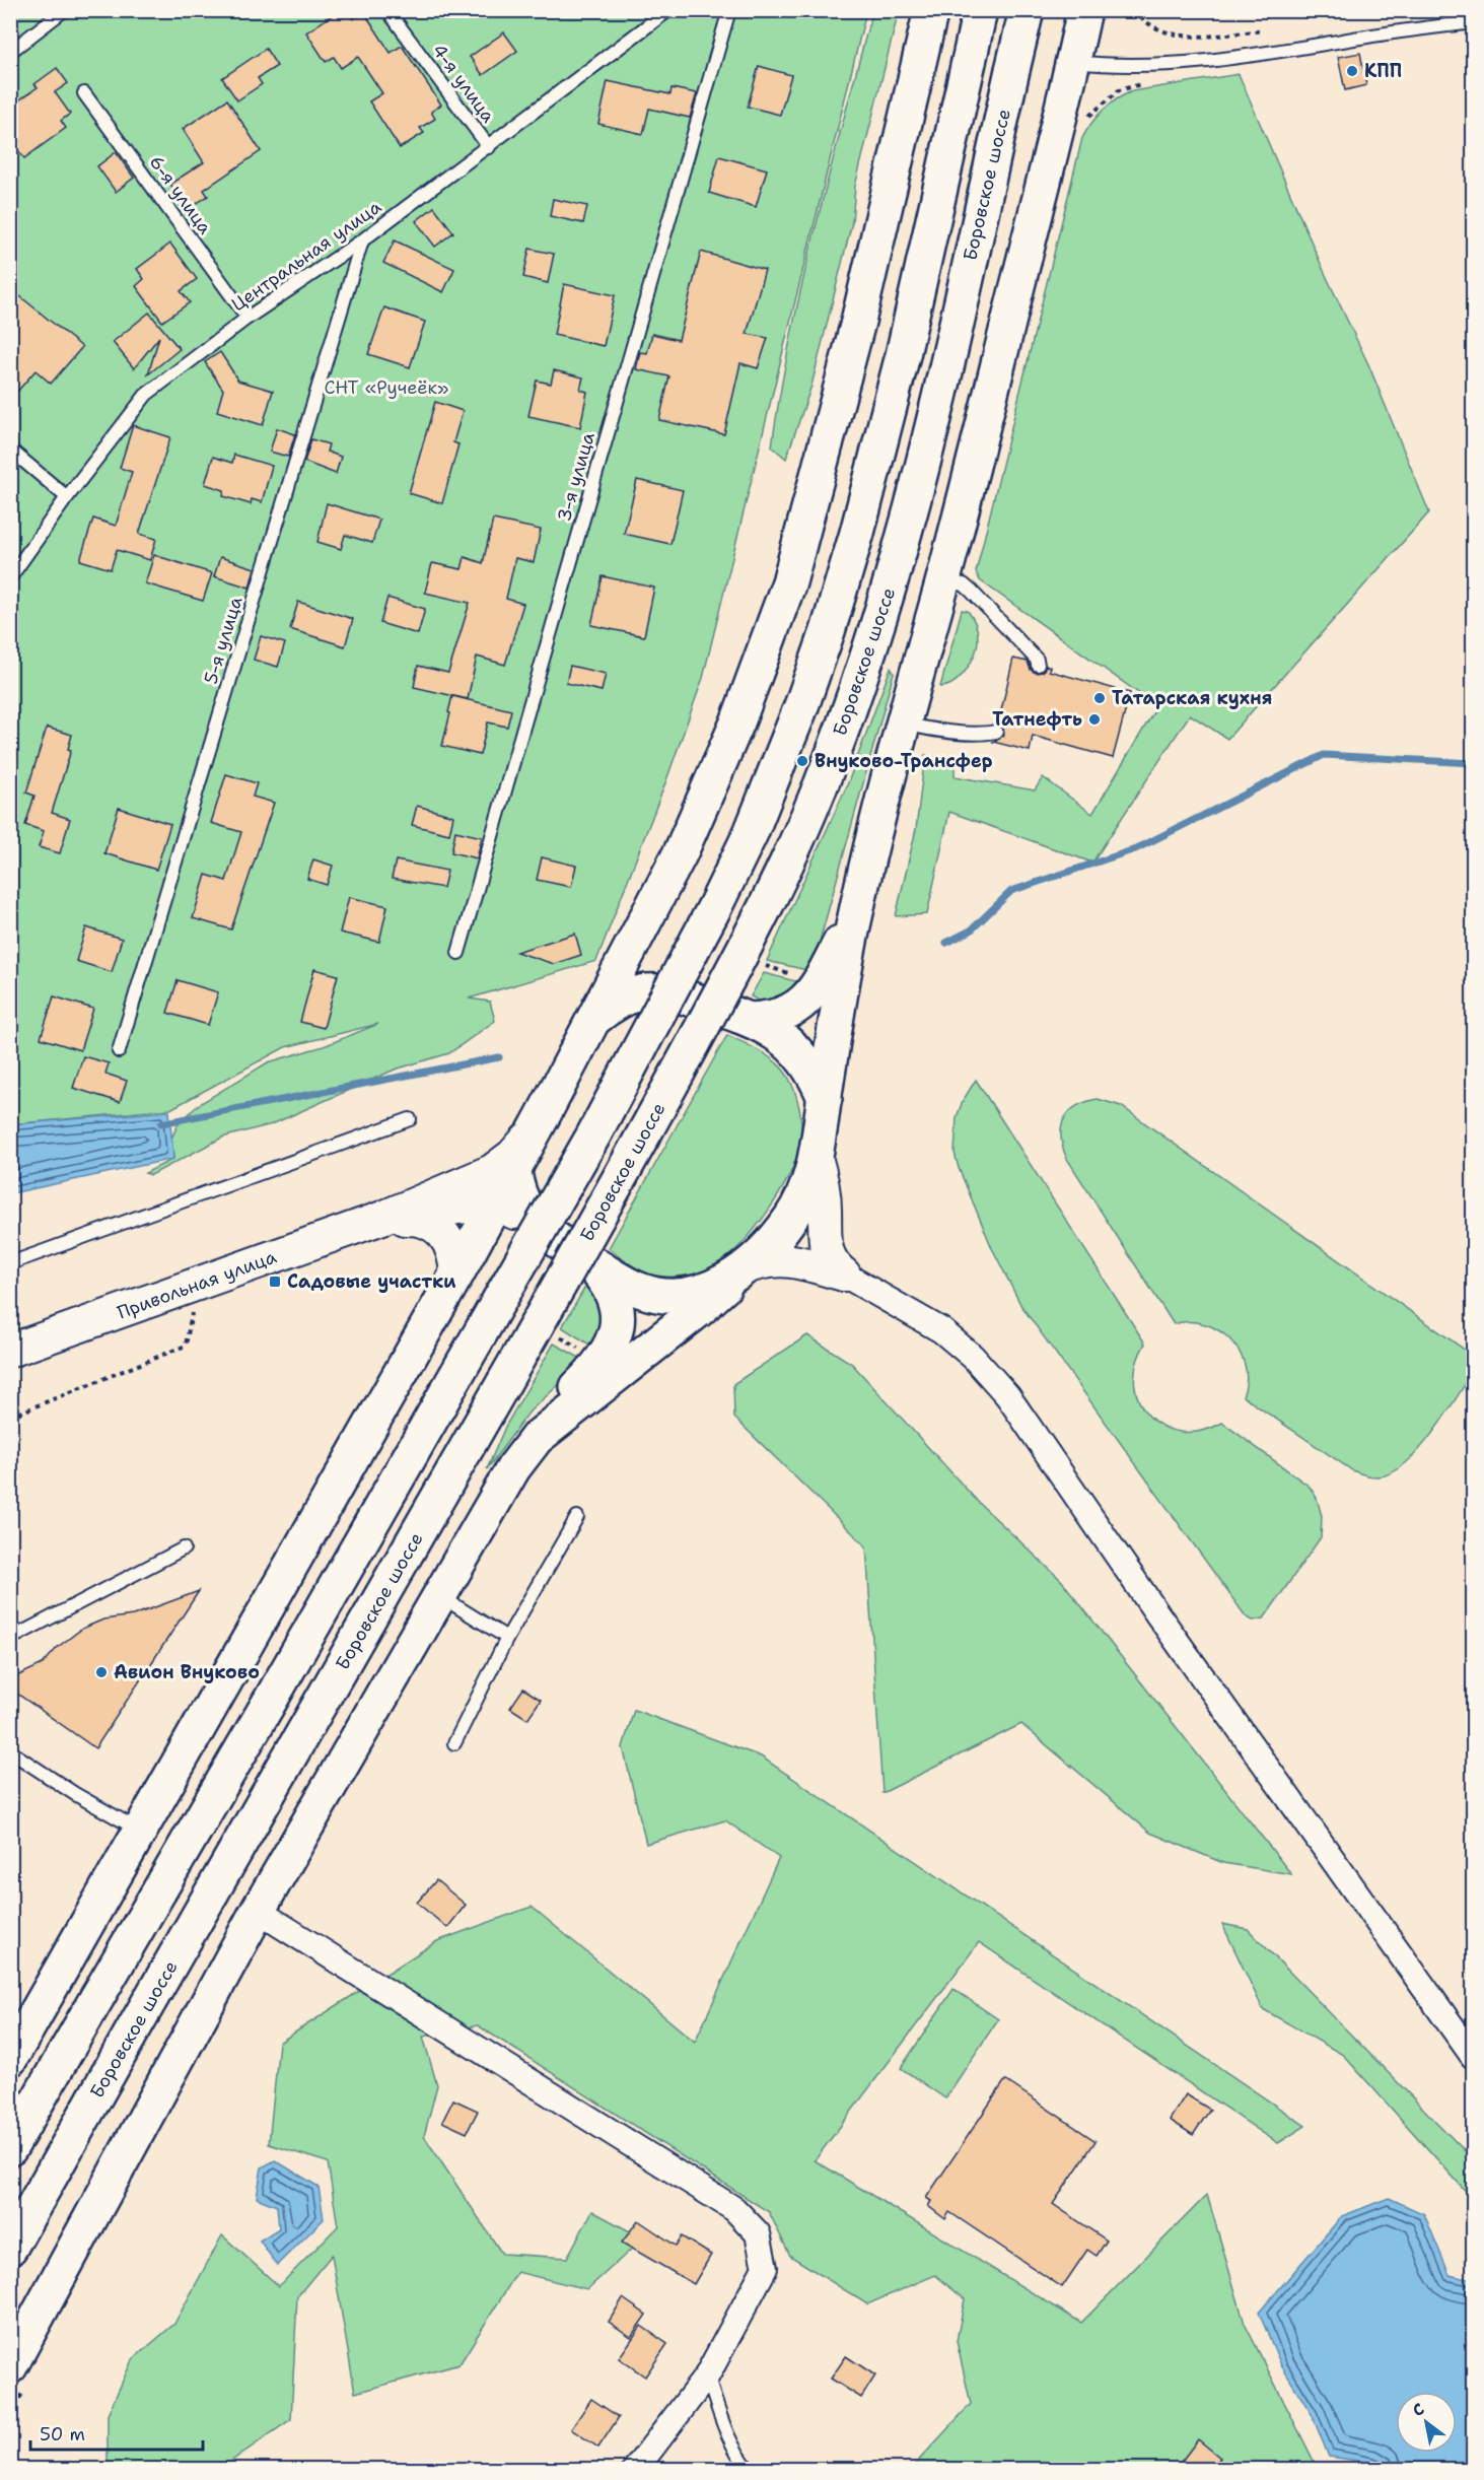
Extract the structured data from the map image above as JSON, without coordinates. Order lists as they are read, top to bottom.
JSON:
{
  "streets": {
    "main road": ["Боровское шоссе"],
    "street": ["Привольная улица"],
    "lane": [
      "4-я улица",
      "6-я улица",
      "Центральная улица",
      "3-я улица",
      "5-я улица"
    ]
  },
  "crossings": [
    ["4-я улица", "Центральная улица"],
    ["6-я улица", "Центральная улица"],
    ["Центральная улица", "5-я улица"]
  ],
  "parks": ["СНТ «Ручеёк»"],
  "places": {
    "other": [
      "КПП",
      "Татарская кухня",
      "Татнефть",
      "Внуково-Трансфер",
      "Авион Внуково"
    ],
    "transit": ["Садовые участки"]
  },
  "scale_bar": "50 m",
  "north": "top left"
}
